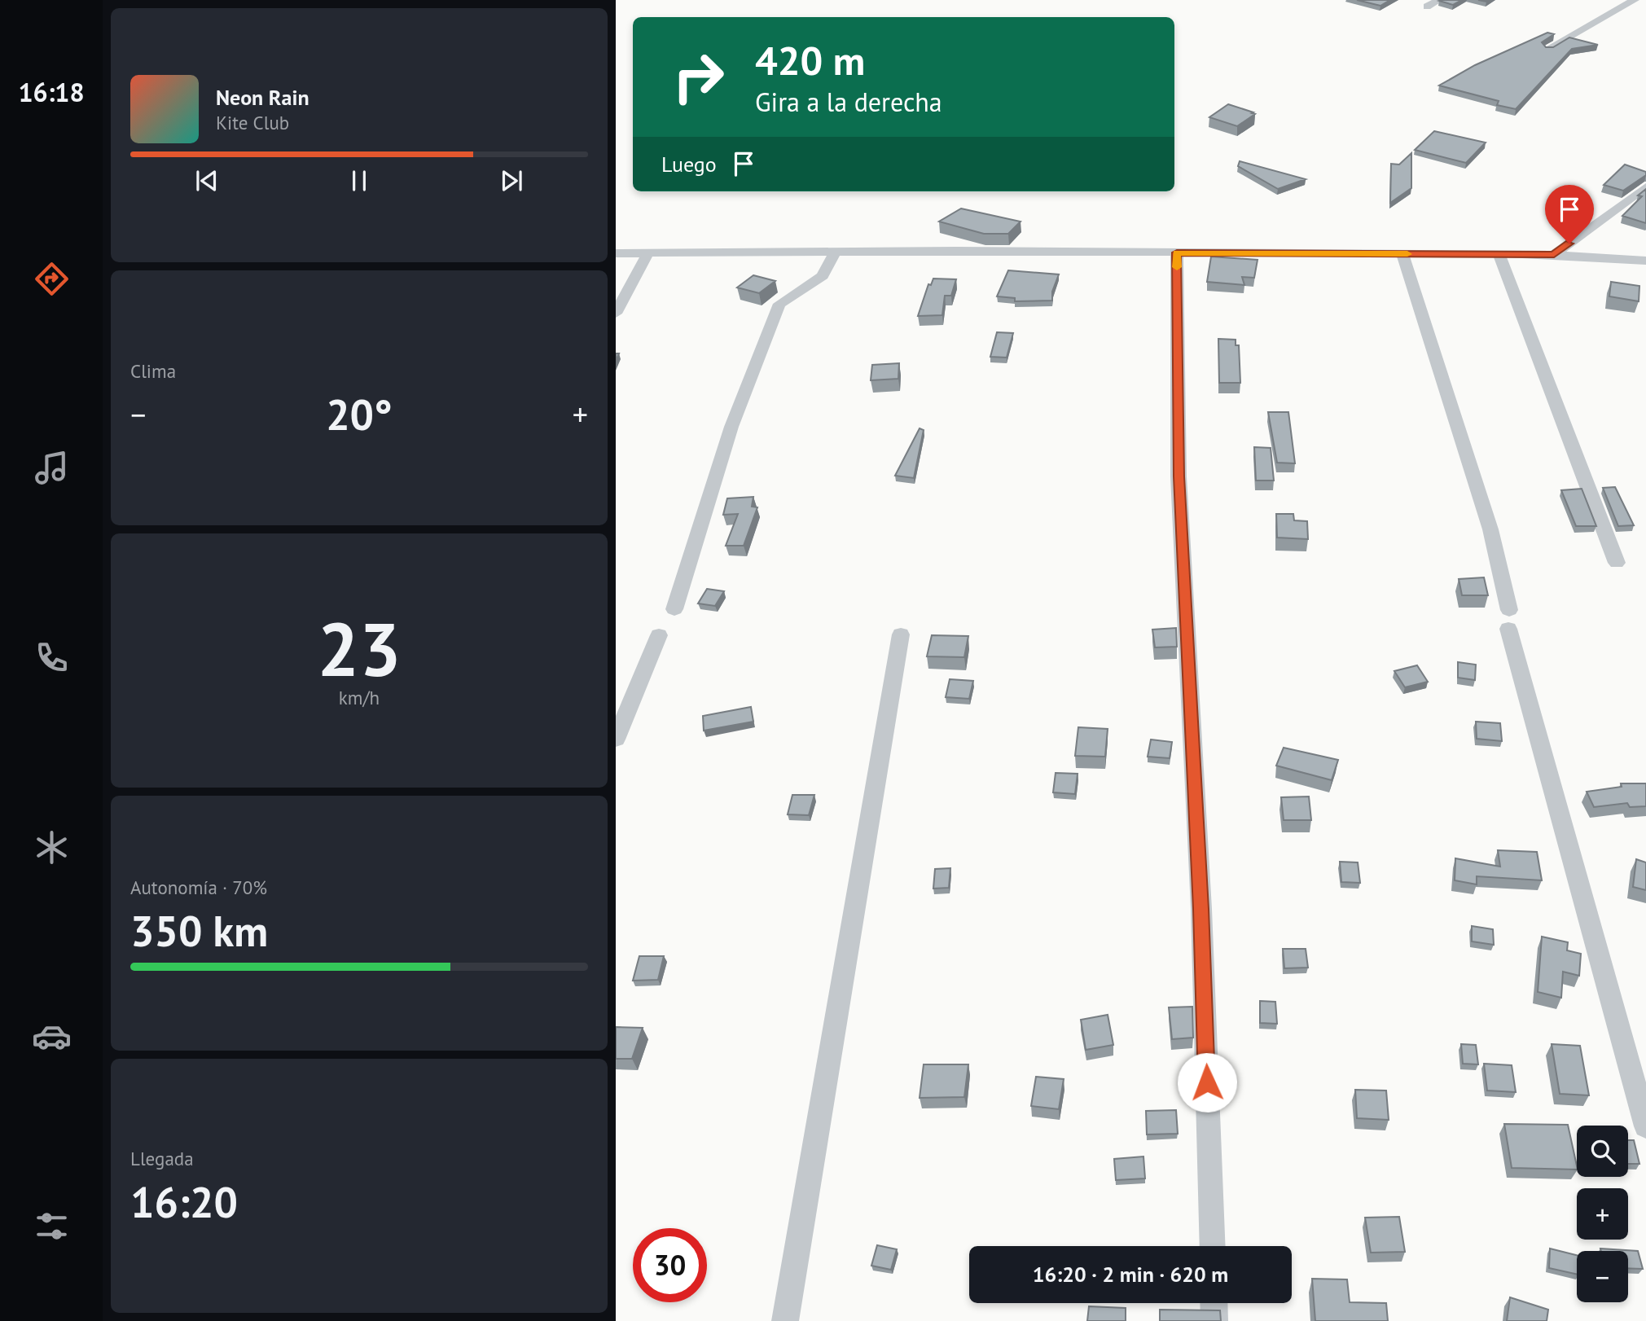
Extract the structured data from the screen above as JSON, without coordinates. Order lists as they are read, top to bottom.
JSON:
{
  "page": {
    "tabs": "16:18",
    "turn": ["420 m", "Gira a la derecha"],
    "song": ["Neon Rain", "Kite Club"],
    "then": "Luego",
    "tile": [
      "Clima",
      ["23", "km/h"],
      ["Autonomía · 70%", "350 km"],
      ["Llegada", "16:20"]
    ],
    "heat": ["−", "20°", "+"],
    "map_buttons": ["+", "−"],
    "limit": "30",
    "trip": "16:20 · 2 min · 620 m"
  }
}
